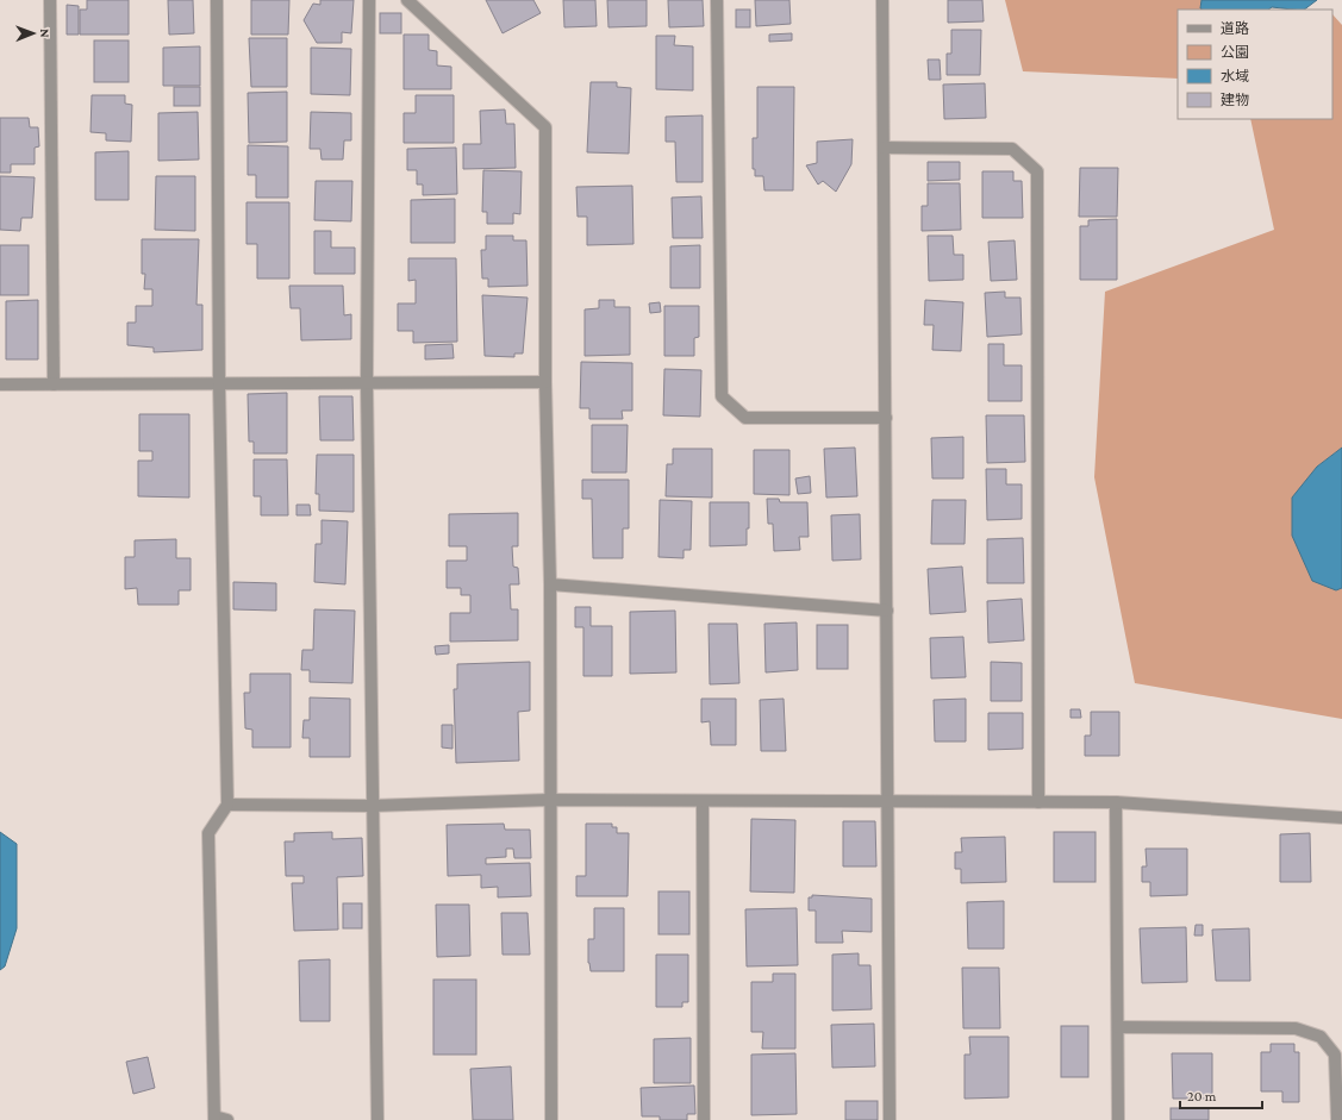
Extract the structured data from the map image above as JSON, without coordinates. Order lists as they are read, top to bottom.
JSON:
{
  "legend": [
    "道路",
    "公園",
    "水域",
    "建物"
  ],
  "scale_bar": "20 m",
  "north": "right"
}
